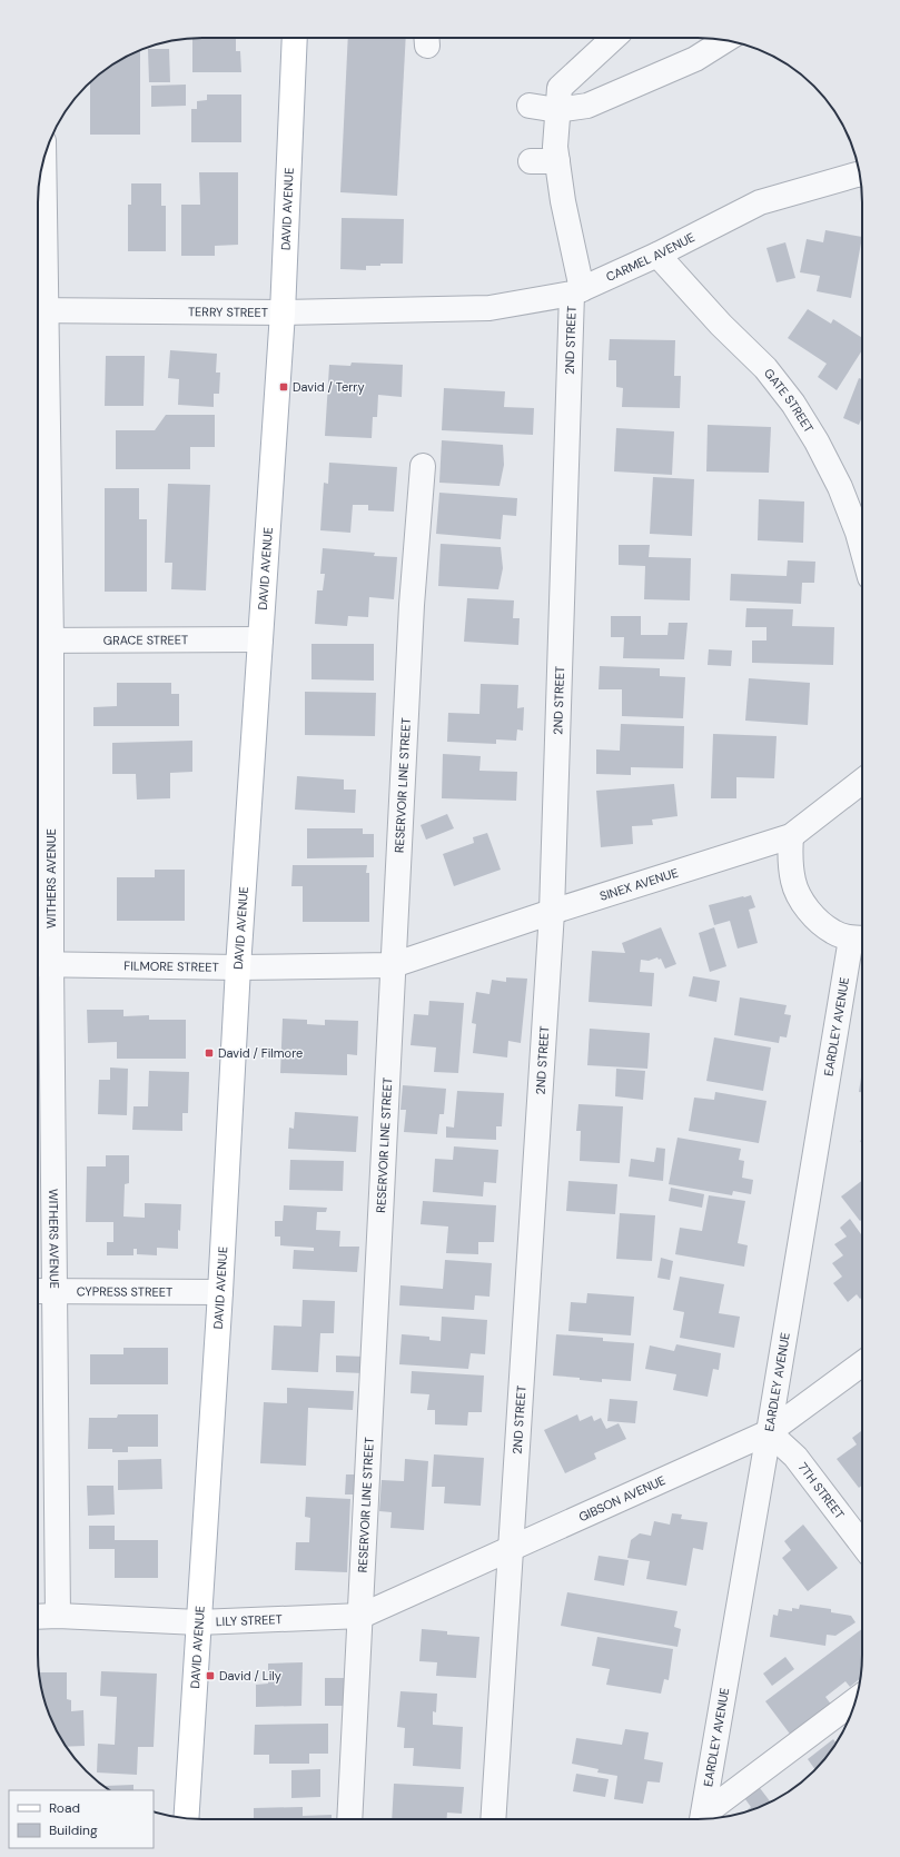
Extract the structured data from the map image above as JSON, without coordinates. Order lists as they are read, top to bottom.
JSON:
{
  "streets": {
    "main road": ["DAVID AVENUE"],
    "street": [
      "CARMEL AVENUE",
      "TERRY STREET",
      "2ND STREET",
      "GATE STREET",
      "GRACE STREET",
      "RESERVOIR LINE STREET",
      "WITHERS AVENUE",
      "SINEX AVENUE",
      "FILMORE STREET",
      "EARDLEY AVENUE",
      "CYPRESS STREET",
      "7TH STREET",
      "GIBSON AVENUE",
      "LILY STREET"
    ]
  },
  "crossings": [
    ["DAVID AVENUE", "TERRY STREET"],
    ["DAVID AVENUE", "GRACE STREET"],
    ["DAVID AVENUE", "FILMORE STREET"],
    ["DAVID AVENUE", "CYPRESS STREET"],
    ["DAVID AVENUE", "LILY STREET"],
    ["CARMEL AVENUE", "TERRY STREET"],
    ["CARMEL AVENUE", "2ND STREET"],
    ["CARMEL AVENUE", "GATE STREET"],
    ["TERRY STREET", "WITHERS AVENUE"],
    ["2ND STREET", "SINEX AVENUE"],
    ["2ND STREET", "GIBSON AVENUE"],
    ["GRACE STREET", "WITHERS AVENUE"],
    ["RESERVOIR LINE STREET", "SINEX AVENUE"],
    ["RESERVOIR LINE STREET", "FILMORE STREET"],
    ["RESERVOIR LINE STREET", "GIBSON AVENUE"],
    ["RESERVOIR LINE STREET", "LILY STREET"],
    ["WITHERS AVENUE", "FILMORE STREET"],
    ["WITHERS AVENUE", "CYPRESS STREET"],
    ["WITHERS AVENUE", "LILY STREET"],
    ["SINEX AVENUE", "FILMORE STREET"],
    ["EARDLEY AVENUE", "7TH STREET"],
    ["EARDLEY AVENUE", "GIBSON AVENUE"],
    ["7TH STREET", "GIBSON AVENUE"],
    ["GIBSON AVENUE", "LILY STREET"]
  ],
  "places": {
    "transit": ["David / Terry", "David / Filmore", "David / Lily"]
  },
  "legend": ["Road", "Building"]
}
